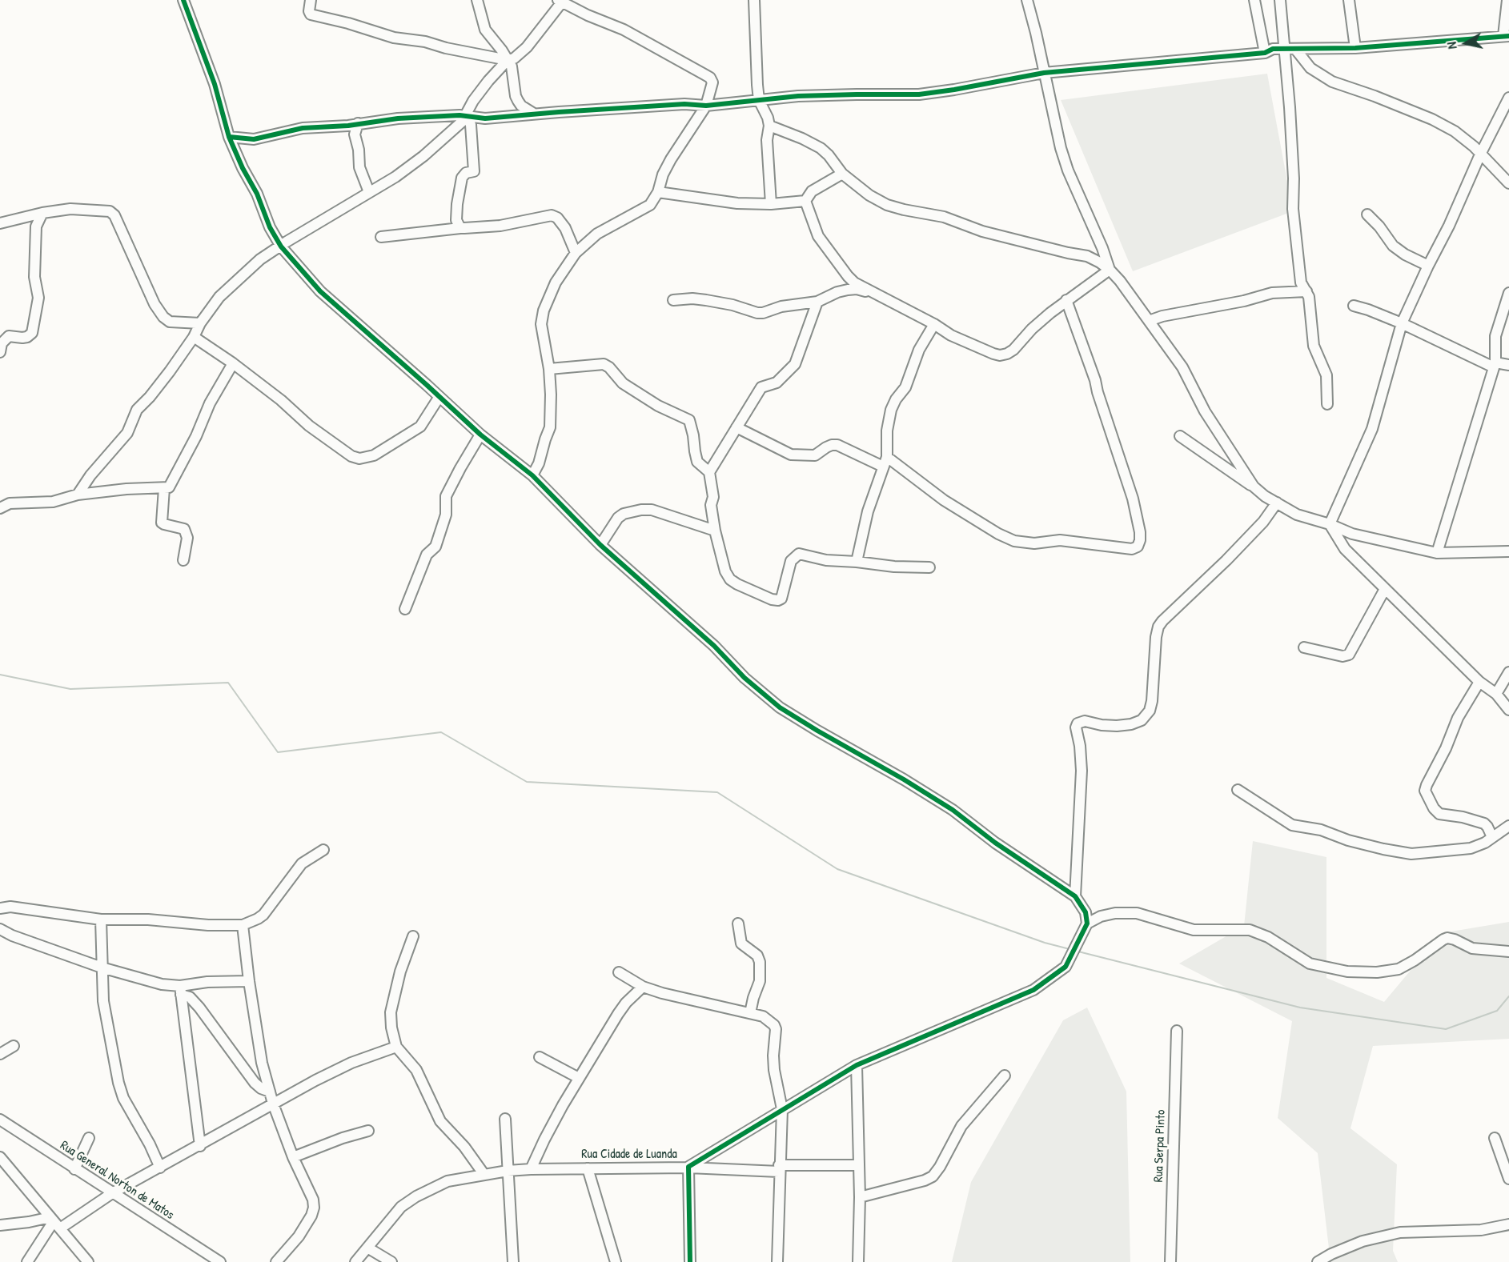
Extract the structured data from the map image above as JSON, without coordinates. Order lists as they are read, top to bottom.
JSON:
{
  "streets": {
    "street": ["Rua Serpa Pinto", "Rua Cidade de Luanda", "Rua General Norton de Matos"]
  },
  "north": "left"
}
